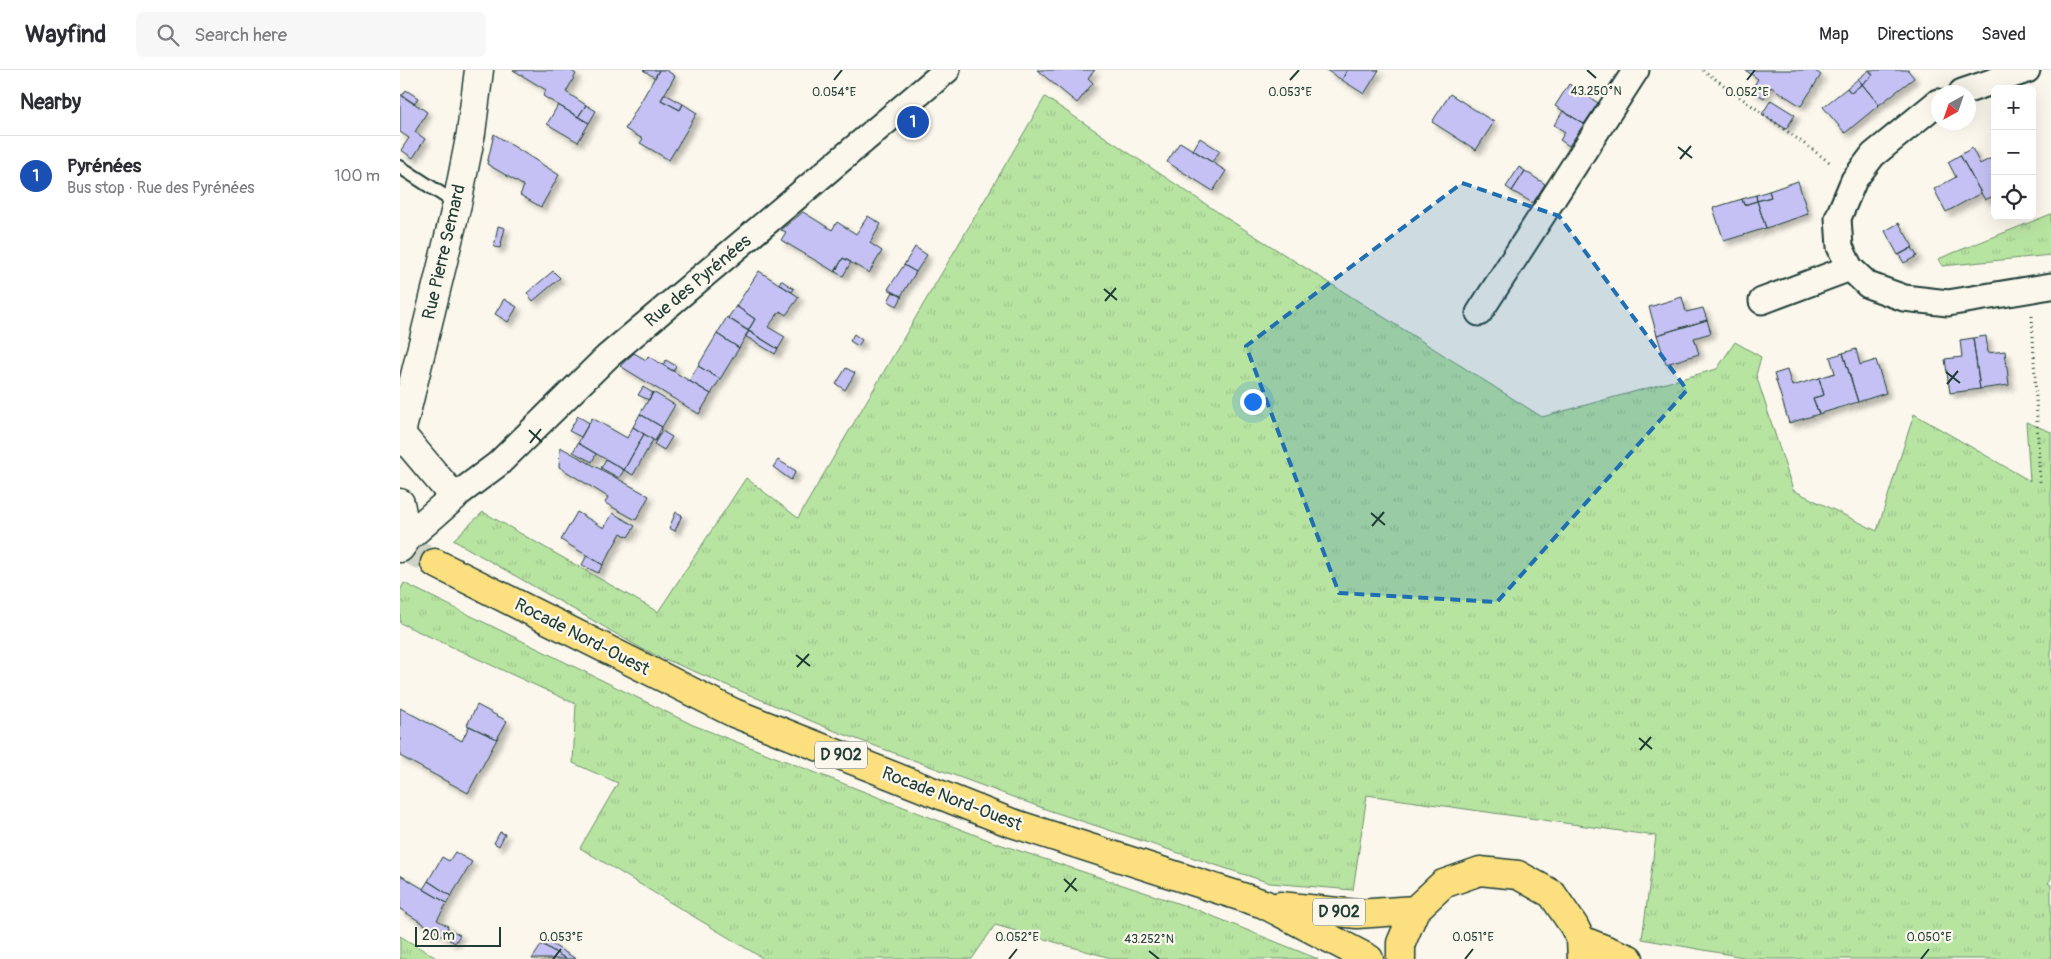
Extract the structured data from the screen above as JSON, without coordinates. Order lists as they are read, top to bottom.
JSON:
{
  "streets": {
    "main road": ["Rue Pierre Semard", "Rocade Nord-Ouest", "D 902"],
    "street": ["Rue des Pyrénées"]
  },
  "crossings": [
    ["Rue Pierre Semard", "Rue des Pyrénées"]
  ],
  "scale_bar": "20 m",
  "north": "bottom left",
  "page": {
    "header": "Wayfind",
    "search": "Search here",
    "nav": ["Map", "Directions", "Saved"],
    "heading": "Nearby",
    "map_buttons": ["+", "−"],
    "pins": "1",
    "list": [
      {
        "mark": "1",
        "name": "Pyrénées",
        "note": "Bus stop · Rue des Pyrénées",
        "value": "100 m"
      }
    ],
    "scale": "20 m"
  },
  "coordinates": [
    "43.250°N",
    "0.054°E",
    "0.053°E",
    "0.052°E",
    "0.051°E",
    "0.050°E",
    "43.252°N"
  ]
}
